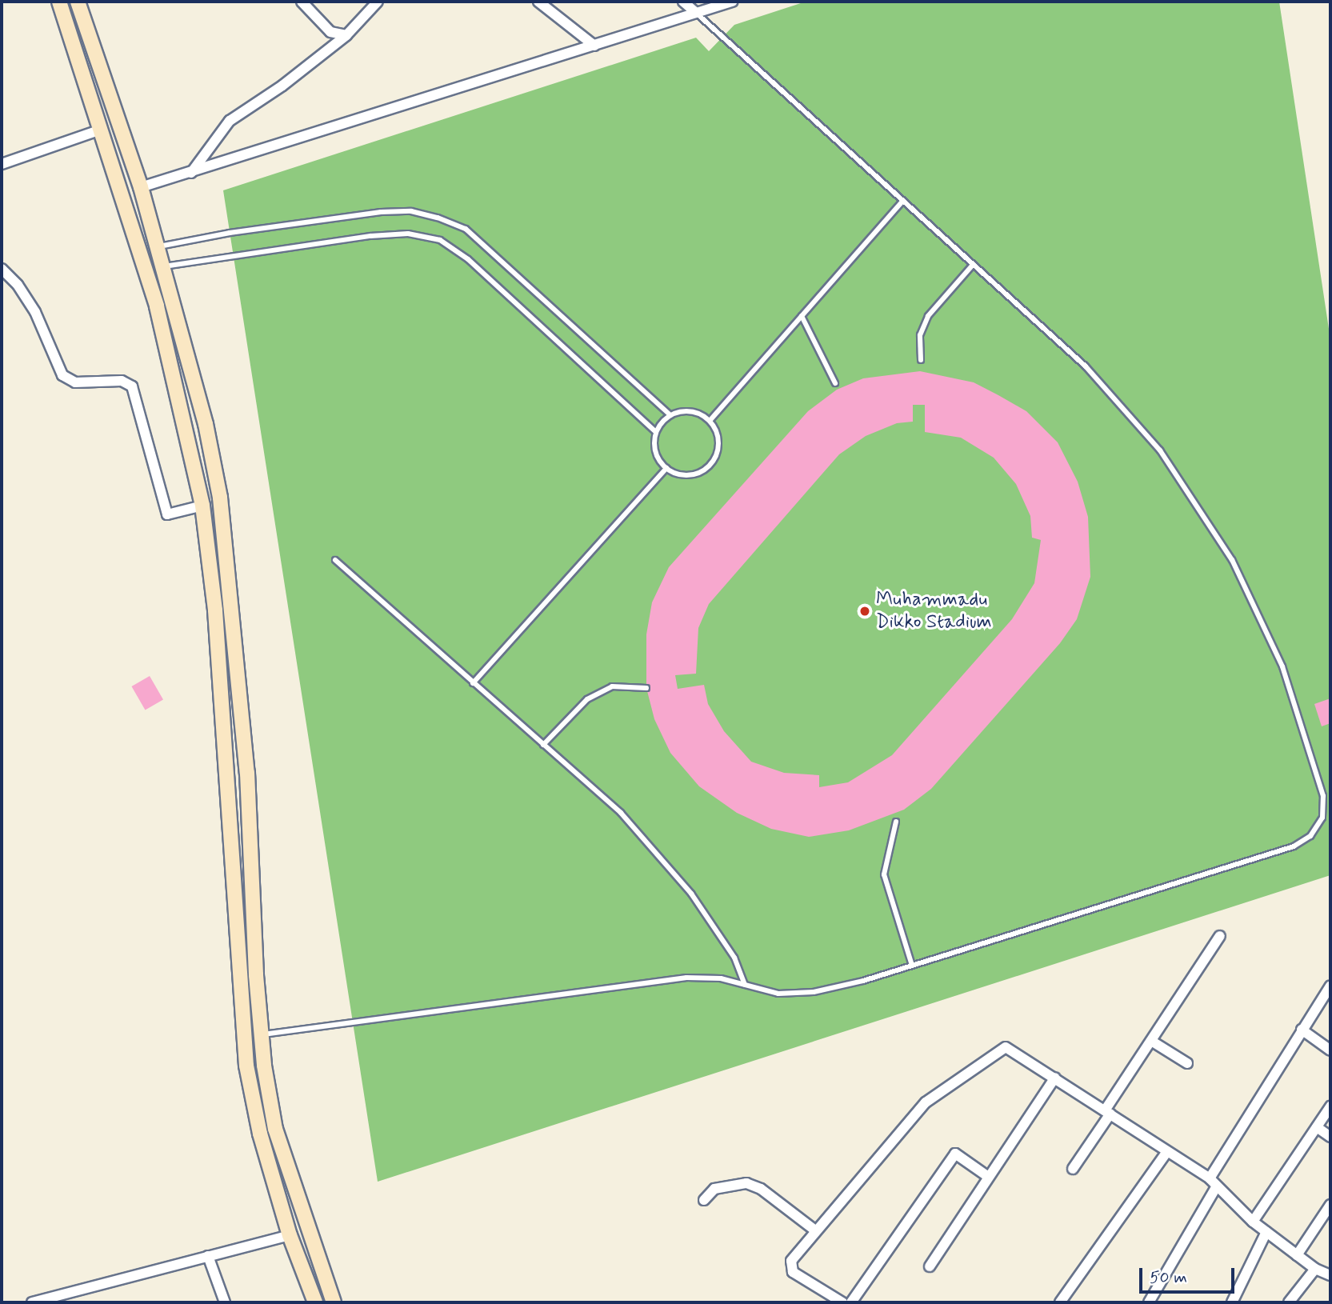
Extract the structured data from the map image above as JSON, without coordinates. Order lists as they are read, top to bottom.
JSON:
{
  "places": ["Muhammadu Dikko Stadium"],
  "scale_bar": "50 m"
}
